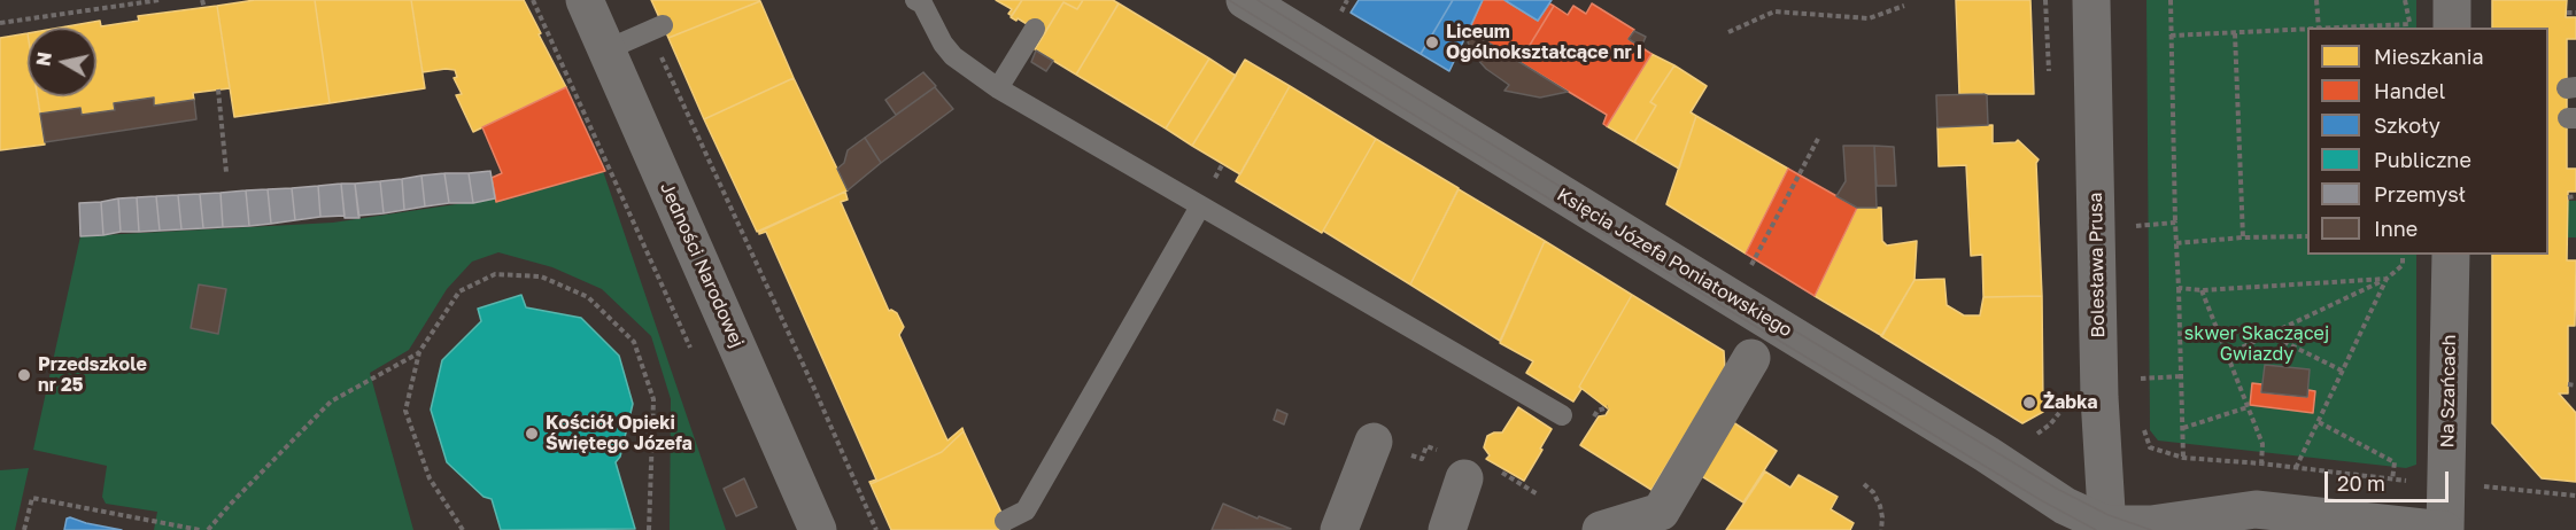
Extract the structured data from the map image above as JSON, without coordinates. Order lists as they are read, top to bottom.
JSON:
{
  "streets": {
    "street": [
      "Księcia Józefa Poniatowskiego",
      "Jedności Narodowej",
      "Bolesława Prusa",
      "Na Szańcach"
    ]
  },
  "crossings": [
    ["Księcia Józefa Poniatowskiego", "Bolesława Prusa"]
  ],
  "parks": ["skwer Skaczącej Gwiazdy"],
  "places": [
    "Liceum Ogólnokształcące nr I",
    "Przedszkole nr 25",
    "Żabka",
    "Kościół Opieki Świętego Józefa"
  ],
  "legend": [
    "Mieszkania",
    "Handel",
    "Szkoły",
    "Publiczne",
    "Przemysł",
    "Inne"
  ],
  "scale_bar": "20 m",
  "north": "left"
}
